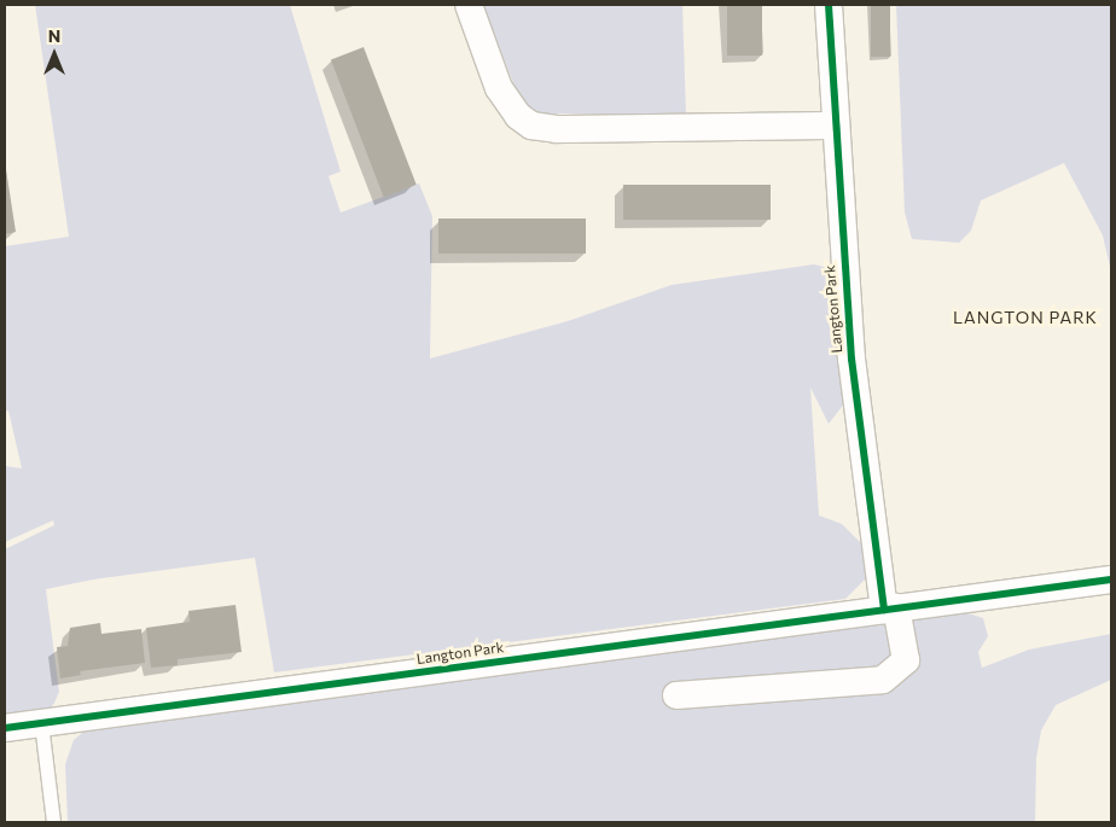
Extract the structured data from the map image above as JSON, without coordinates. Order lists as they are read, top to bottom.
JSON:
{
  "streets": {
    "street": ["Langton Park"]
  },
  "districts": ["LANGTON PARK"],
  "north": "top"
}
